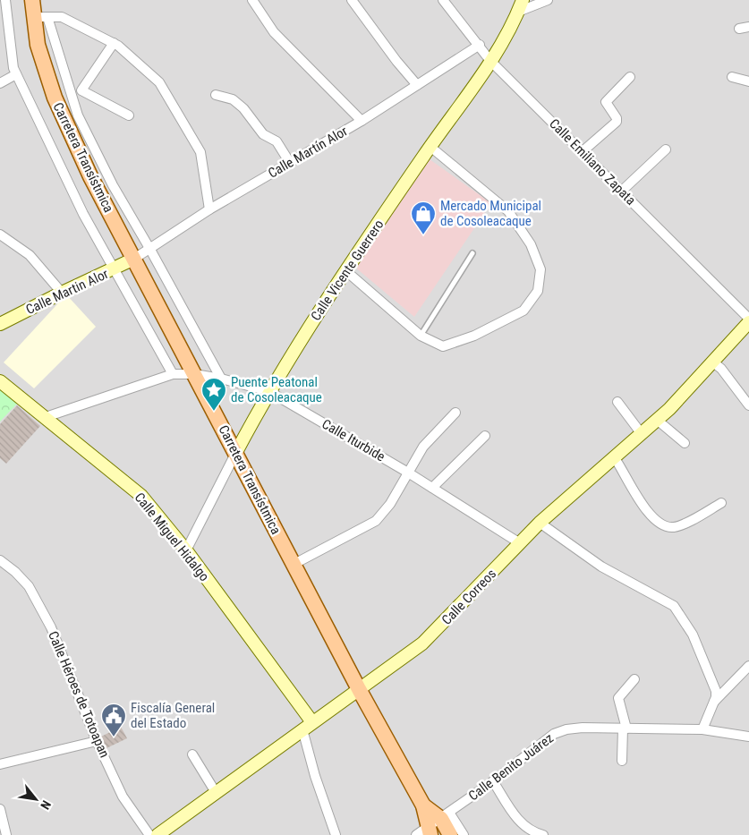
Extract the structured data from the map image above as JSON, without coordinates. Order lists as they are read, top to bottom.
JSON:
{
  "streets": {
    "main road": [
      "Carretera Transístmica",
      "Calle Vicente Guerrero",
      "Calle Martin Alor",
      "Calle Miguel Hidalgo",
      "Calle Correos"
    ],
    "street": [
      "Calle Martín Alor",
      "Calle Emiliano Zapata",
      "Calle Iturbide",
      "Calle Héroes de Totoapan",
      "Calle Benito Juárez"
    ]
  },
  "crossings": [
    ["Calle Martín Alor", "Carretera Transístmica"],
    ["Calle Martín Alor", "Calle Emiliano Zapata"],
    ["Calle Martín Alor", "Calle Martin Alor"],
    ["Carretera Transístmica", "Calle Vicente Guerrero"],
    ["Carretera Transístmica", "Calle Martin Alor"],
    ["Carretera Transístmica", "Calle Iturbide"],
    ["Carretera Transístmica", "Calle Correos"],
    ["Carretera Transístmica", "Calle Benito Juárez"],
    ["Calle Emiliano Zapata", "Calle Vicente Guerrero"],
    ["Calle Vicente Guerrero", "Calle Iturbide"],
    ["Calle Vicente Guerrero", "Calle Miguel Hidalgo"],
    ["Calle Iturbide", "Calle Miguel Hidalgo"],
    ["Calle Iturbide", "Calle Correos"],
    ["Calle Miguel Hidalgo", "Calle Correos"]
  ],
  "places": {
    "shop": ["Mercado Municipal de Cosoleacaque"],
    "place": ["Puente Peatonal de Cosoleacaque"],
    "public building": ["Fiscalía General del Estado"]
  },
  "north": "bottom right"
}
